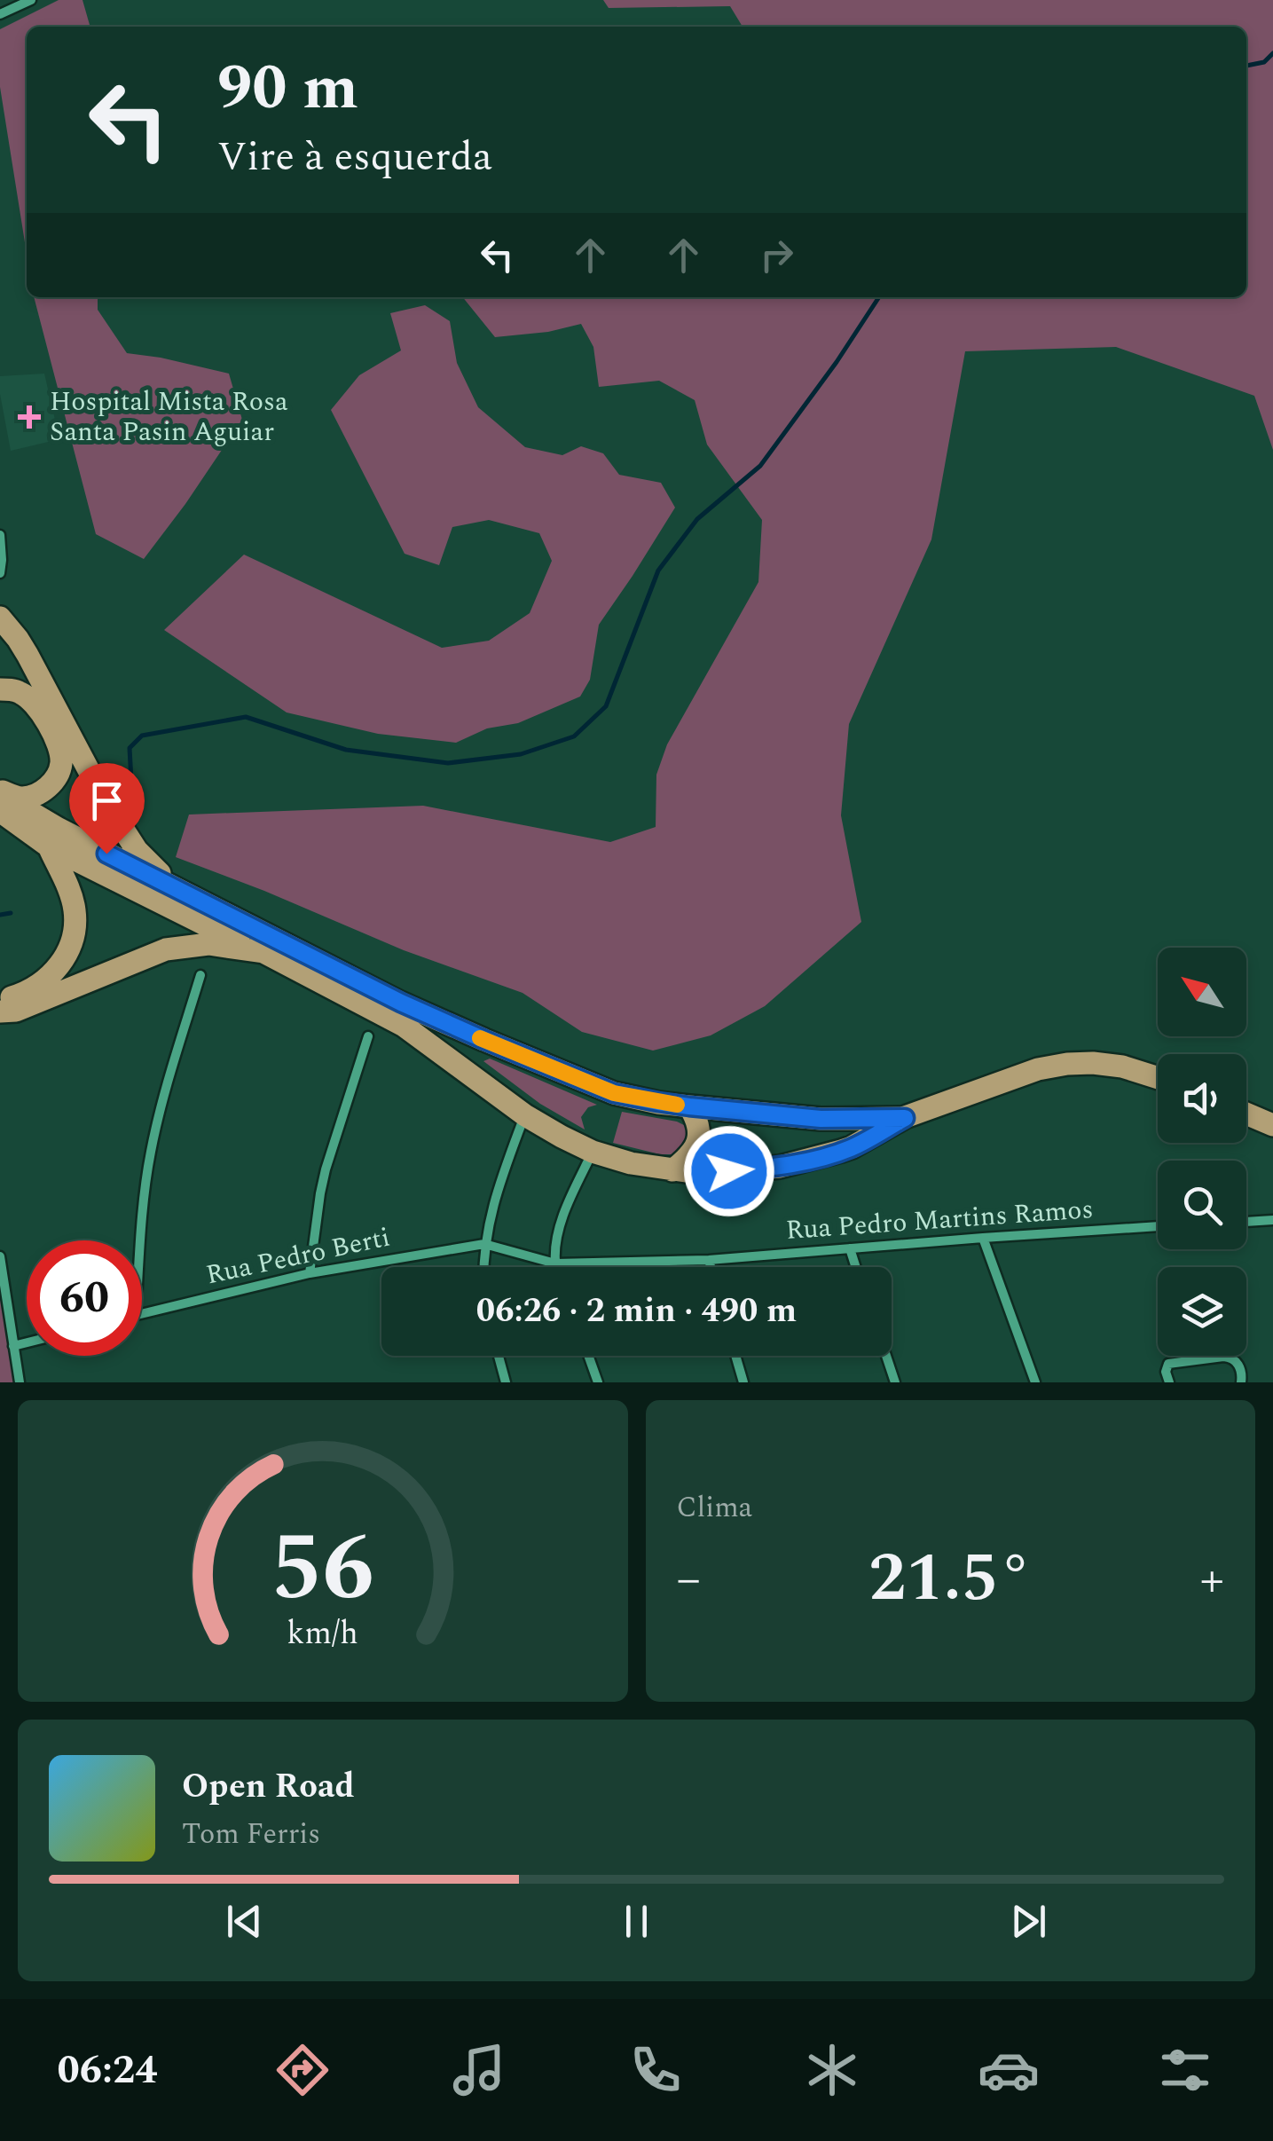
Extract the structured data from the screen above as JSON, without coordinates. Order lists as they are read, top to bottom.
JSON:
{
  "streets": {
    "street": ["Rua Pedro Martins Ramos", "Rua Pedro Berti"]
  },
  "crossings": [
    ["Rua Pedro Martins Ramos", "Rua Pedro Berti"]
  ],
  "places": {
    "health": ["Hospital Mista Rosa Santa Pasin Aguiar"]
  },
  "north": "top left",
  "page": {
    "turn": ["90 m", "Vire à esquerda"],
    "limit": "60",
    "trip": "06:26 · 2 min · 490 m",
    "tile": "Clima",
    "heat": ["−", "21.5°", "+"],
    "song": ["Open Road", "Tom Ferris"],
    "tabs": "06:24",
    "gauge": ["56", "km/h"]
  }
}
